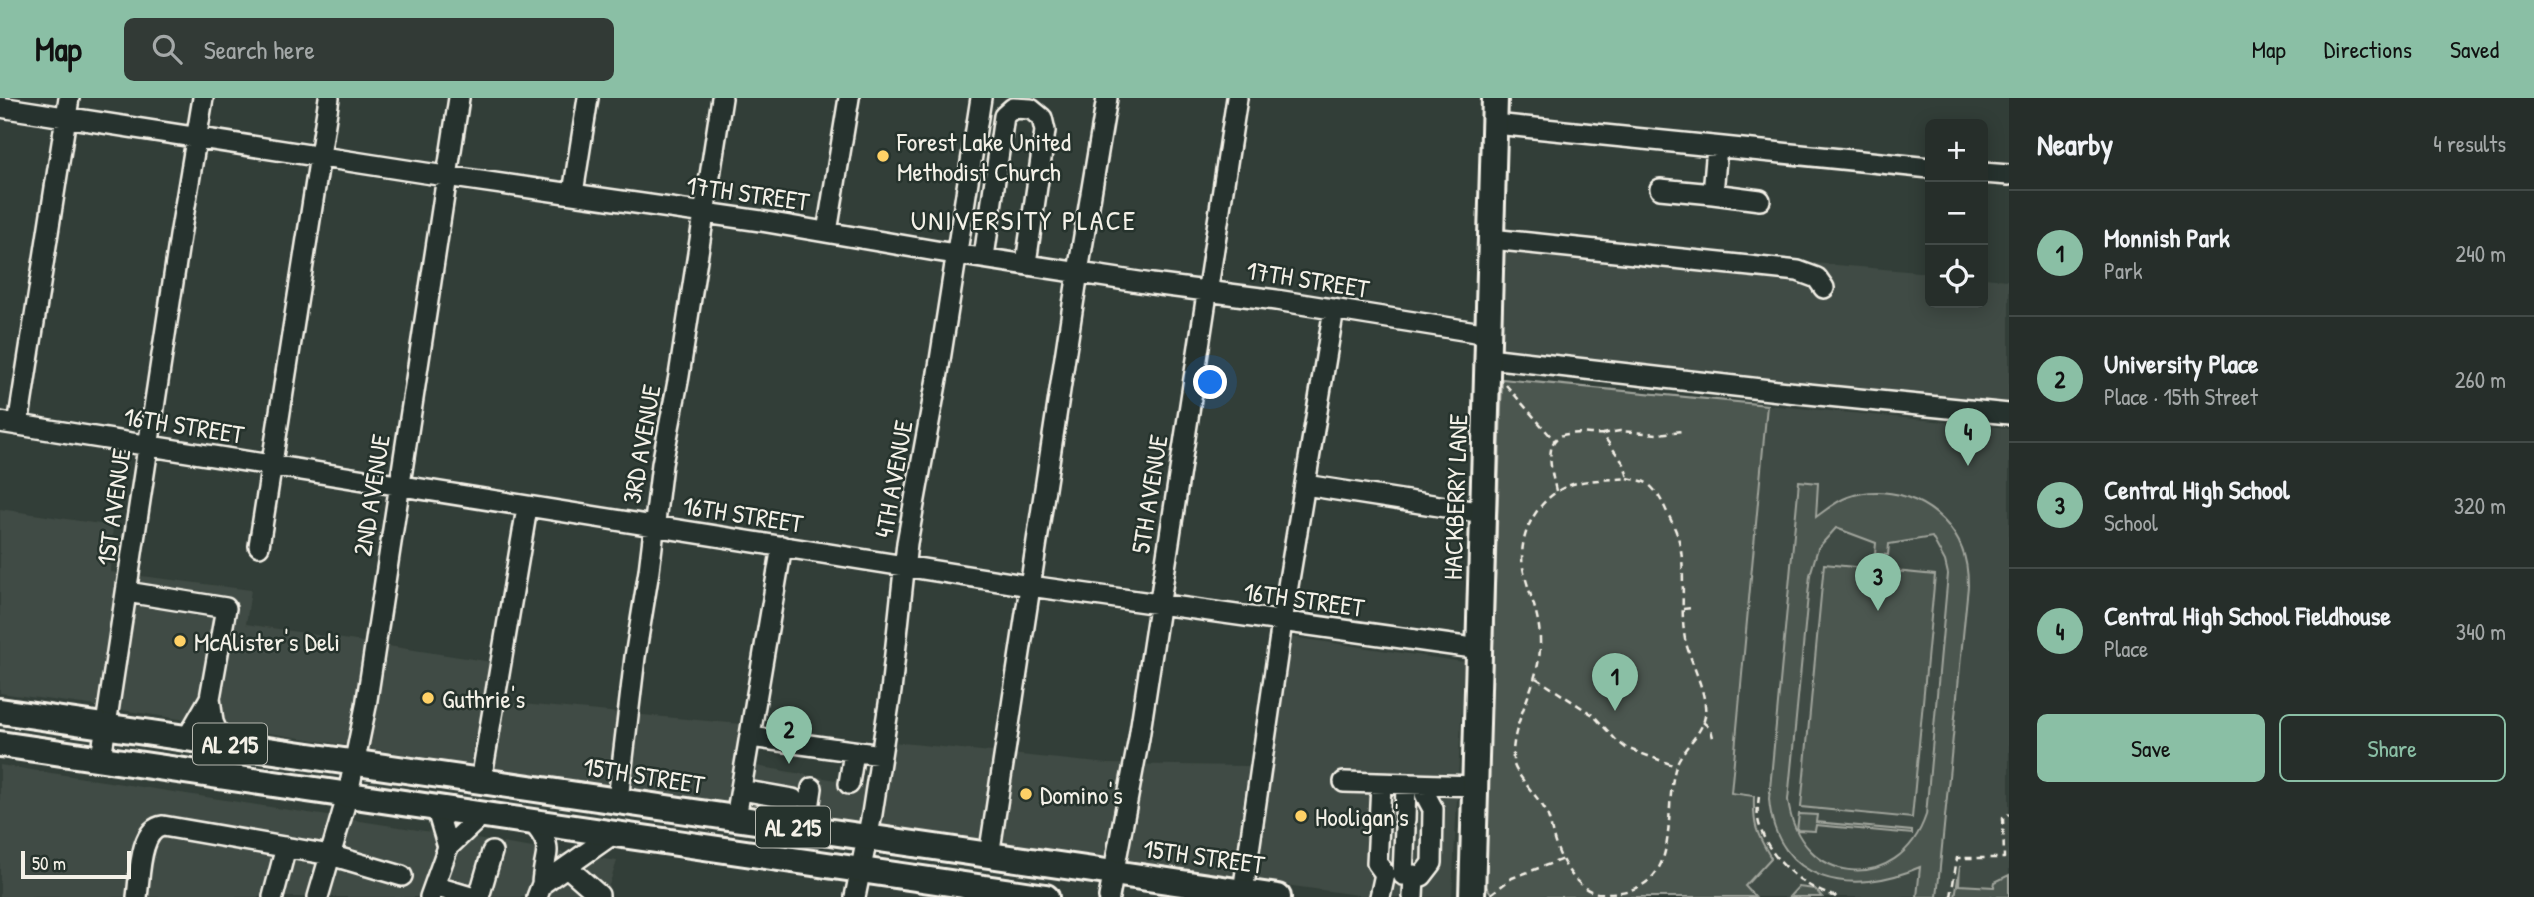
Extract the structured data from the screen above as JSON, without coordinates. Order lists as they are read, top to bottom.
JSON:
{
  "streets": {
    "main road": ["HACKBERRY LANE", "AL 215", "15TH STREET"],
    "street": [
      "17TH STREET",
      "16TH STREET",
      "3RD AVENUE",
      "4TH AVENUE",
      "5TH AVENUE",
      "2ND AVENUE",
      "1ST AVENUE"
    ]
  },
  "crossings": [
    ["17TH STREET", "3RD AVENUE"],
    ["17TH STREET", "4TH AVENUE"],
    ["17TH STREET", "5TH AVENUE"],
    ["17TH STREET", "2ND AVENUE"],
    ["17TH STREET", "HACKBERRY LANE"],
    ["17TH STREET", "1ST AVENUE"],
    ["16TH STREET", "3RD AVENUE"],
    ["16TH STREET", "4TH AVENUE"],
    ["16TH STREET", "5TH AVENUE"],
    ["16TH STREET", "2ND AVENUE"],
    ["16TH STREET", "HACKBERRY LANE"],
    ["16TH STREET", "1ST AVENUE"],
    ["3RD AVENUE", "15TH STREET"],
    ["4TH AVENUE", "AL 215"],
    ["4TH AVENUE", "15TH STREET"],
    ["5TH AVENUE", "15TH STREET"],
    ["2ND AVENUE", "AL 215"],
    ["2ND AVENUE", "15TH STREET"],
    ["1ST AVENUE", "AL 215"],
    ["1ST AVENUE", "15TH STREET"]
  ],
  "districts": ["UNIVERSITY PLACE"],
  "places": [
    "Forest Lake United Methodist Church",
    "McAlister's Deli",
    "Guthrie's",
    "Domino's",
    "Hooligan's"
  ],
  "scale_bar": "50 m",
  "page": {
    "header": "Map",
    "search": "Search here",
    "nav": ["Map", "Directions", "Saved"],
    "heading": ["Nearby", "4 results"],
    "map_buttons": ["+", "−"],
    "list": [
      {
        "mark": "1",
        "name": "Monnish Park",
        "note": "Park",
        "value": "240 m"
      },
      {
        "mark": "2",
        "name": "University Place",
        "note": "Place · 15th Street",
        "value": "260 m"
      },
      {
        "mark": "3",
        "name": "Central High School",
        "note": "School",
        "value": "320 m"
      },
      {
        "mark": "4",
        "name": "Central High School Fieldhouse",
        "note": "Place",
        "value": "340 m"
      }
    ],
    "pins": [
      "4",
      "3",
      "1",
      "2"
    ],
    "buttons": ["Save", "Share"],
    "scale": "50 m"
  }
}
